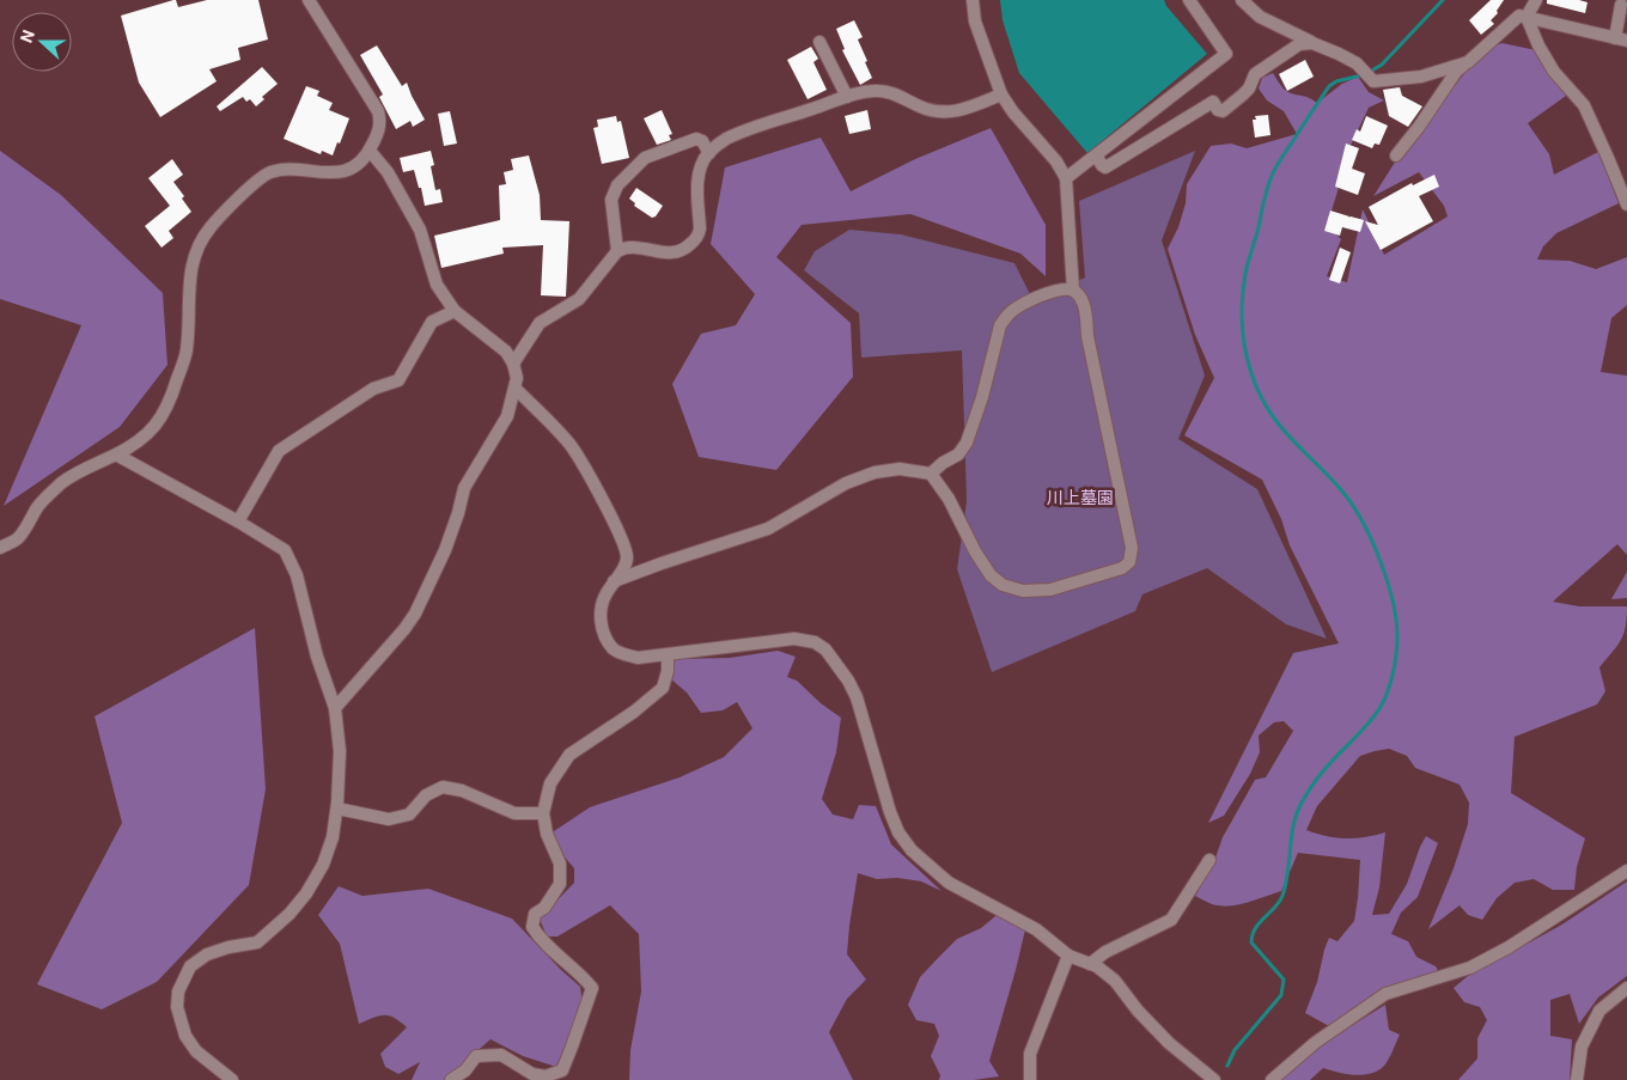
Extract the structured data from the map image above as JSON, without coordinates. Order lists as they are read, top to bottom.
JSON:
{
  "parks": ["川上墓園"],
  "north": "left"
}
